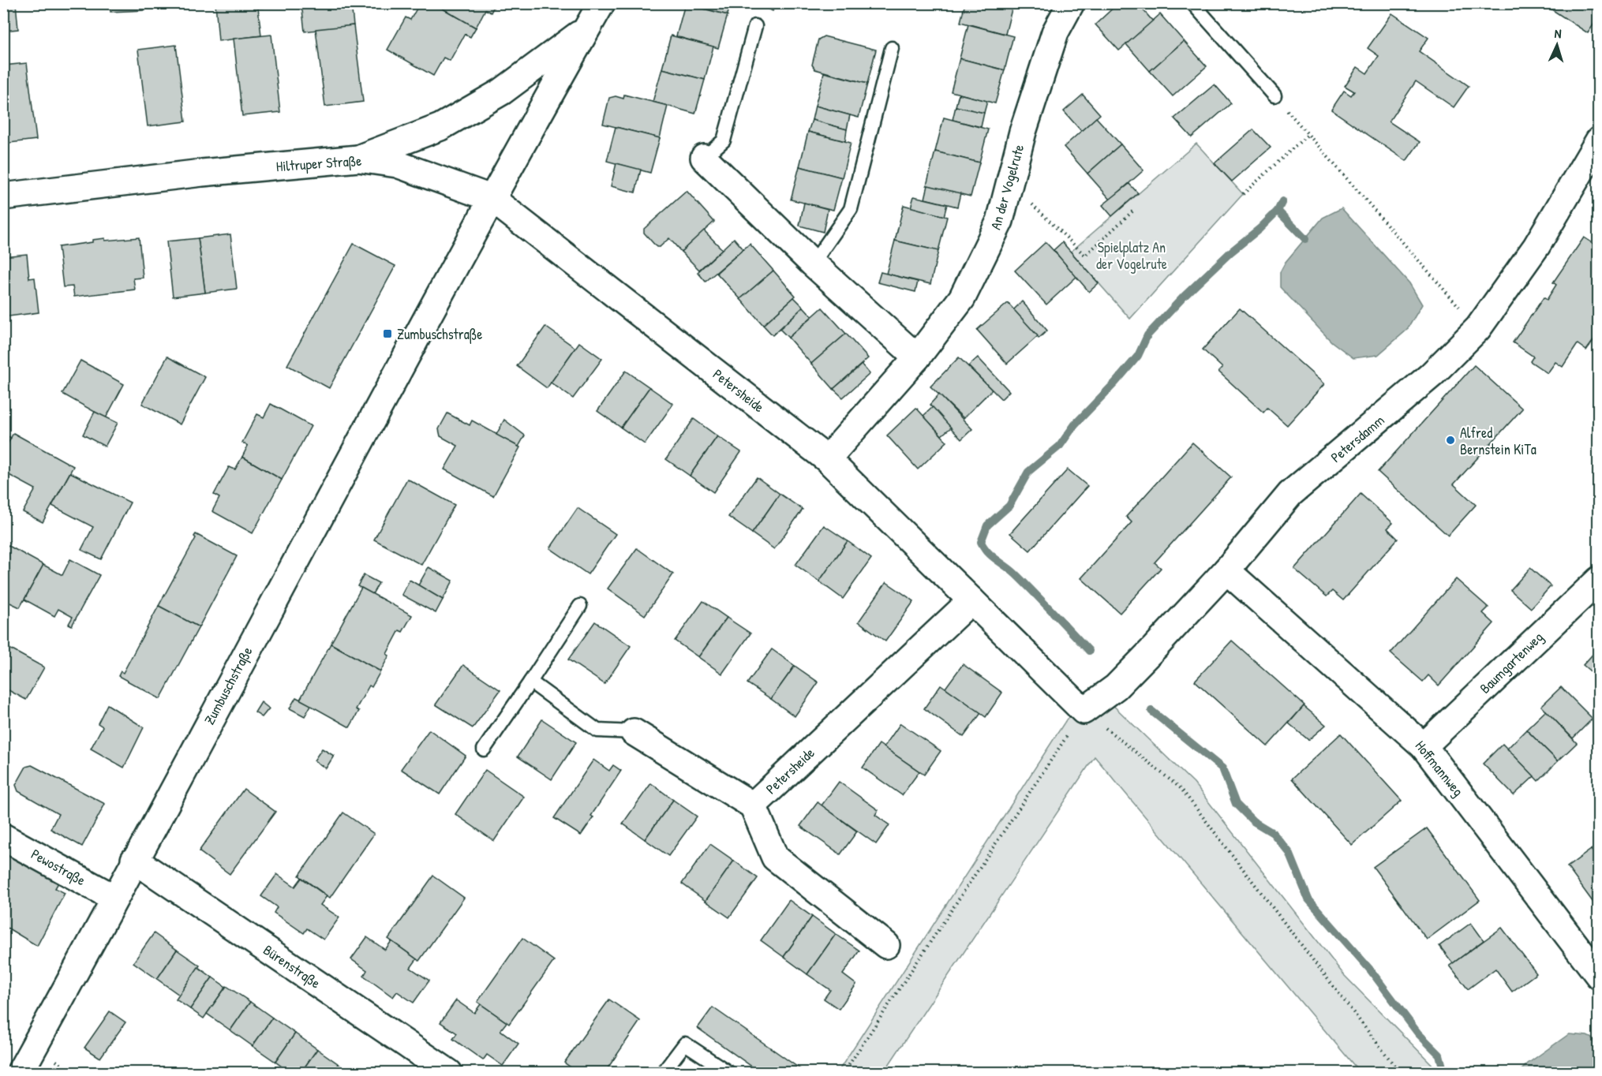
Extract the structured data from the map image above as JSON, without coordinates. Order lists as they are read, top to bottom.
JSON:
{
  "streets": {
    "street": [
      "Hiltruper Straße",
      "An der Vogelrute",
      "Petersheide",
      "Petersdamm",
      "Baumgartenweg",
      "Zumbuschstraße",
      "Hoffmannweg",
      "Pewostraße",
      "Bürenstraße"
    ]
  },
  "crossings": [
    ["Hiltruper Straße", "Petersheide"],
    ["Hiltruper Straße", "Zumbuschstraße"],
    ["An der Vogelrute", "Petersheide"],
    ["Petersheide", "Petersdamm"],
    ["Petersheide", "Zumbuschstraße"],
    ["Petersdamm", "Hoffmannweg"],
    ["Baumgartenweg", "Hoffmannweg"],
    ["Zumbuschstraße", "Pewostraße"],
    ["Zumbuschstraße", "Bürenstraße"]
  ],
  "parks": ["Spielplatz An der Vogelrute"],
  "places": {
    "transit": ["Zumbuschstraße"],
    "other": ["Alfred Bernstein KiTa"]
  },
  "north": "top"
}
